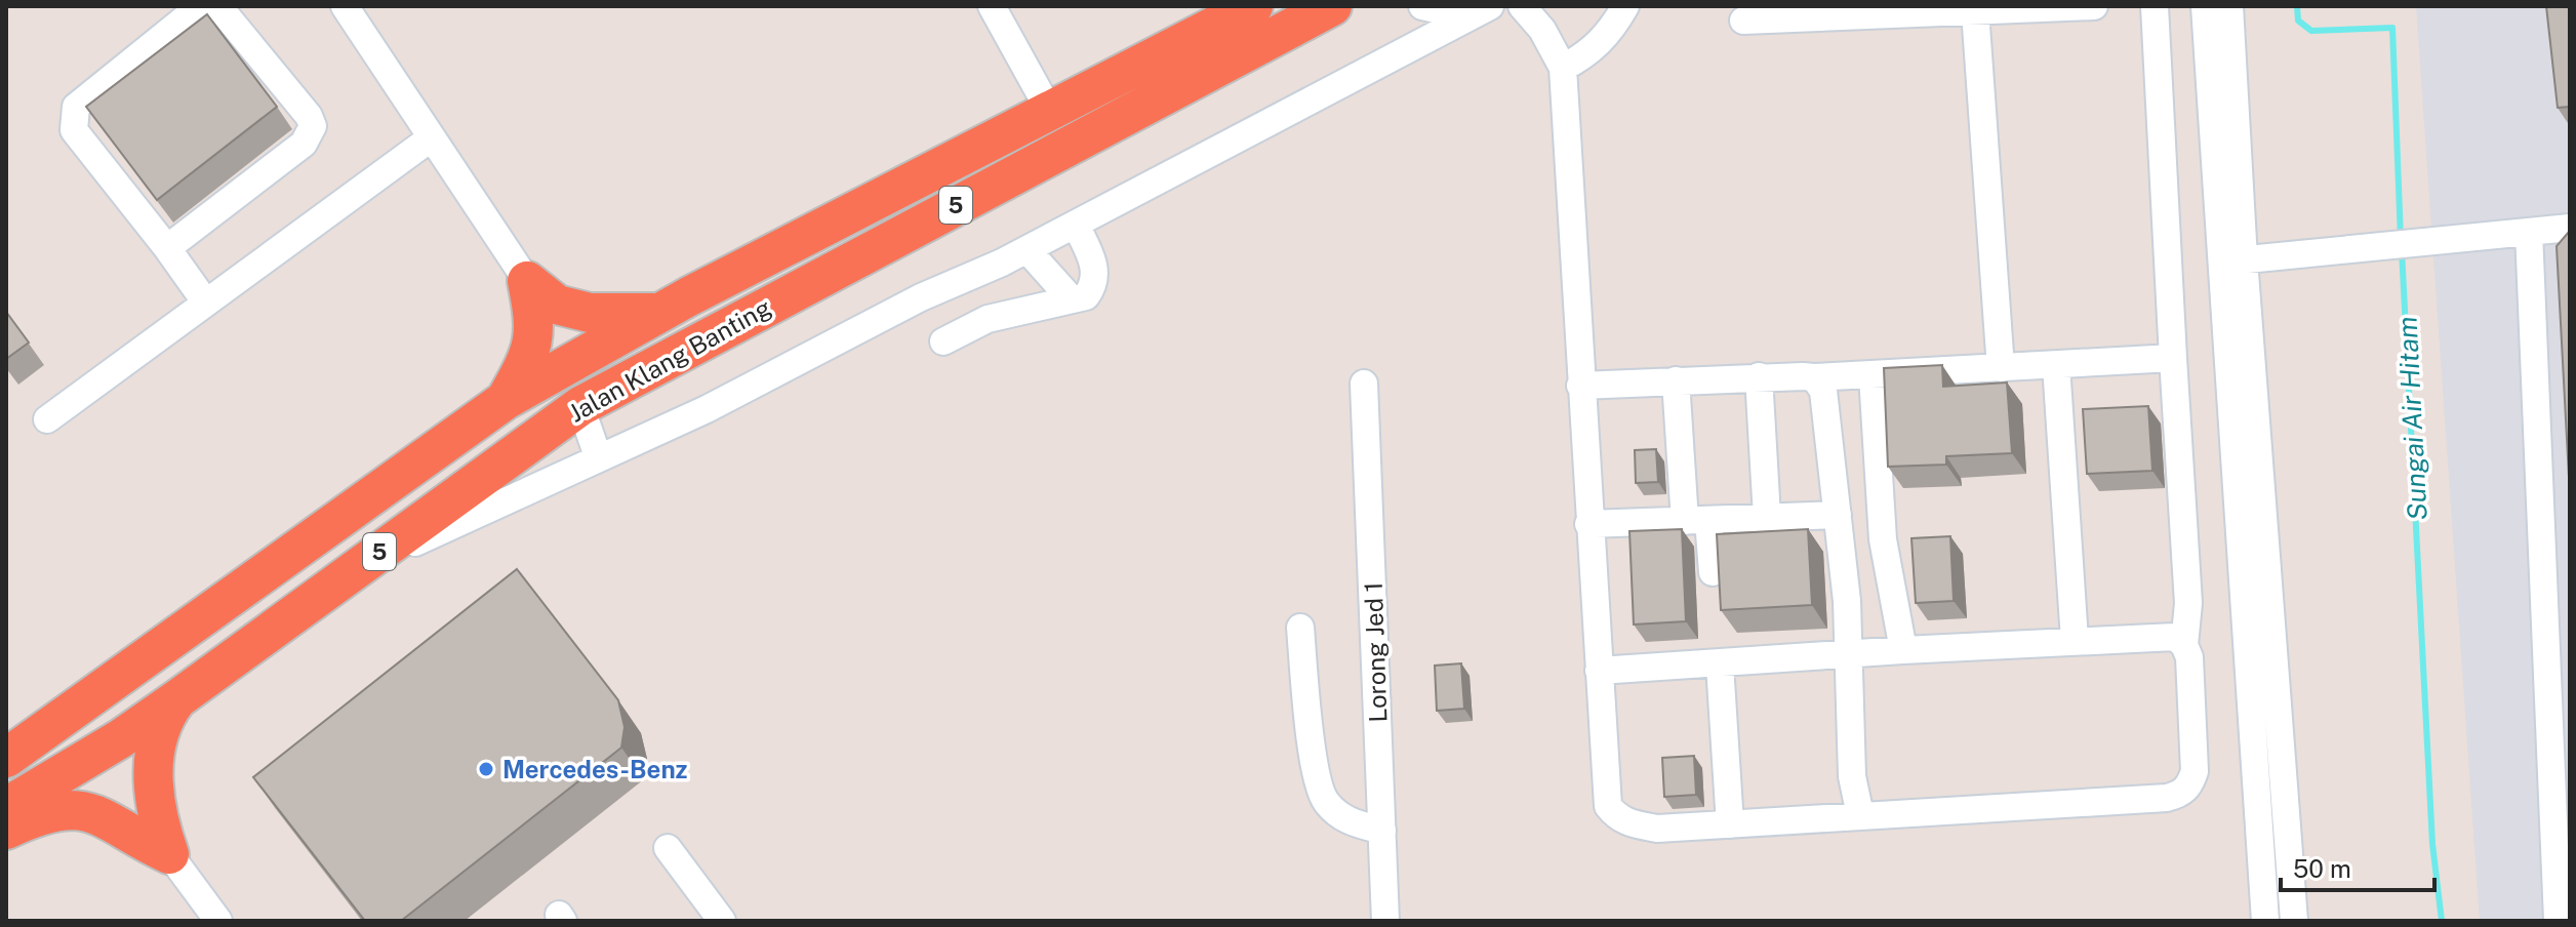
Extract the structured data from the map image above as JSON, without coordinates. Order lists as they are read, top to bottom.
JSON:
{
  "streets": {
    "highway": ["5", "Jalan Klang Banting"],
    "street": ["Lorong Jed 1"]
  },
  "water": ["Sungai Air Hitam"],
  "places": ["Mercedes-Benz"],
  "scale_bar": "50 m"
}
